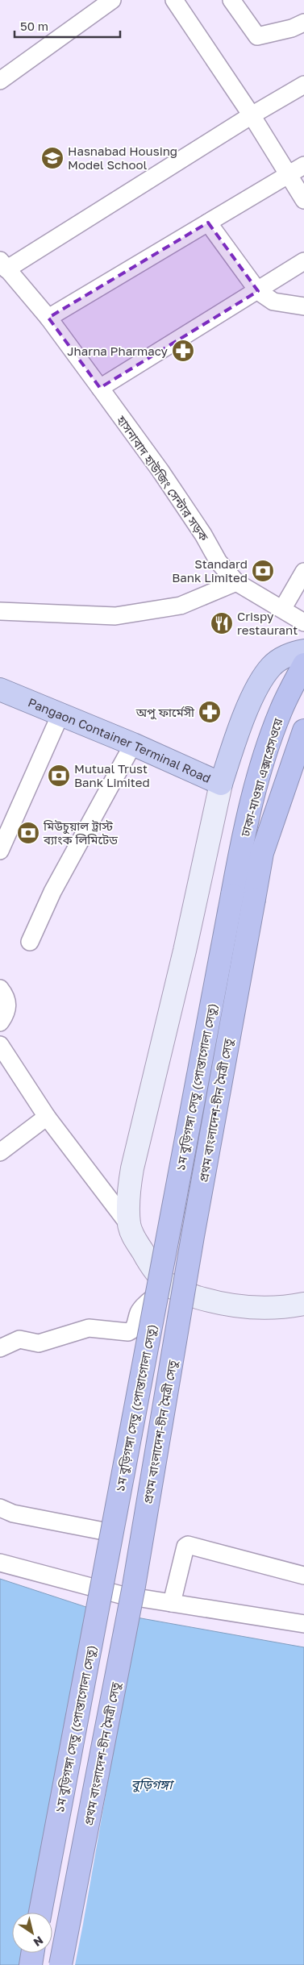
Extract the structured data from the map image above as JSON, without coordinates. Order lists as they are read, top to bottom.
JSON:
{
  "streets": {
    "highway": [
      "Pangaon Container Terminal Road",
      "ঢাকা-মাওয়া এক্সপ্রেসওয়ে",
      "১ম বুড়িগঙ্গা সেতু (পোস্তাগোলা সেতু)",
      "প্রথম বাংলাদেশ-চীন মৈত্রী সেতু"
    ],
    "street": ["হাসনাবাদ হাউজিং সেন্টার সড়ক"]
  },
  "crossings": [
    ["ঢাকা-মাওয়া এক্সপ্রেসওয়ে", "১ম বুড়িগঙ্গা সেতু (পোস্তাগোলা সেতু)"],
    ["ঢাকা-মাওয়া এক্সপ্রেসওয়ে", "প্রথম বাংলাদেশ-চীন মৈত্রী সেতু"]
  ],
  "water": ["বুড়িগঙ্গা"],
  "places": {
    "school or university": ["Hasnabad Housing Model School"],
    "pharmacy": ["Jharna Pharmacy", "অপু ফার্মেসী"],
    "bank": ["Standard Bank Limited", "Mutual Trust Bank Limited", "মিউচুয়াল ট্রাস্ট ব্যাংক লিমিটেড"],
    "restaurant": ["Crispy restaurant"]
  },
  "scale_bar": "50 m",
  "north": "bottom right"
}
